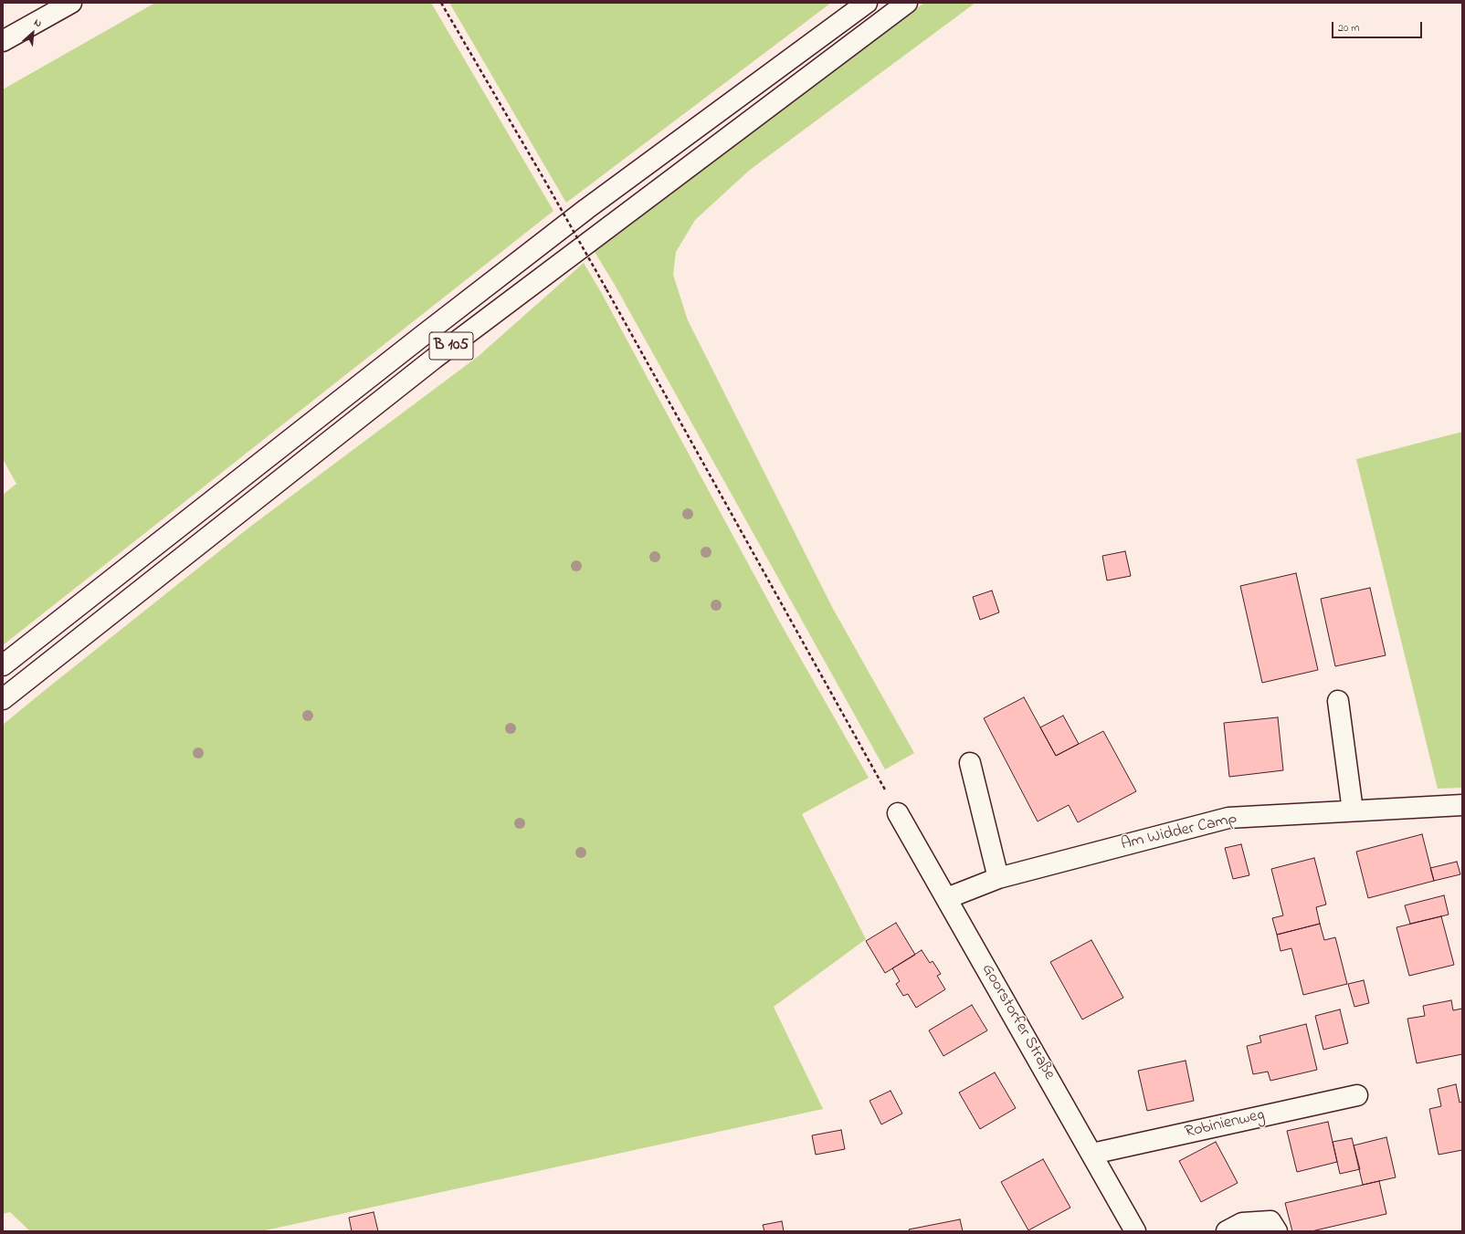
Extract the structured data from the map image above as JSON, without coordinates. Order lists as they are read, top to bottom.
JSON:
{
  "streets": {
    "main road": [
      "B 105",
      "Am Widder Camp",
      "Goorstorfer Straße",
      "Robinienweg"
    ]
  },
  "crossings": [
    ["Am Widder Camp", "Goorstorfer Straße"],
    ["Goorstorfer Straße", "Robinienweg"]
  ],
  "scale_bar": "20 m",
  "north": "top right"
}
